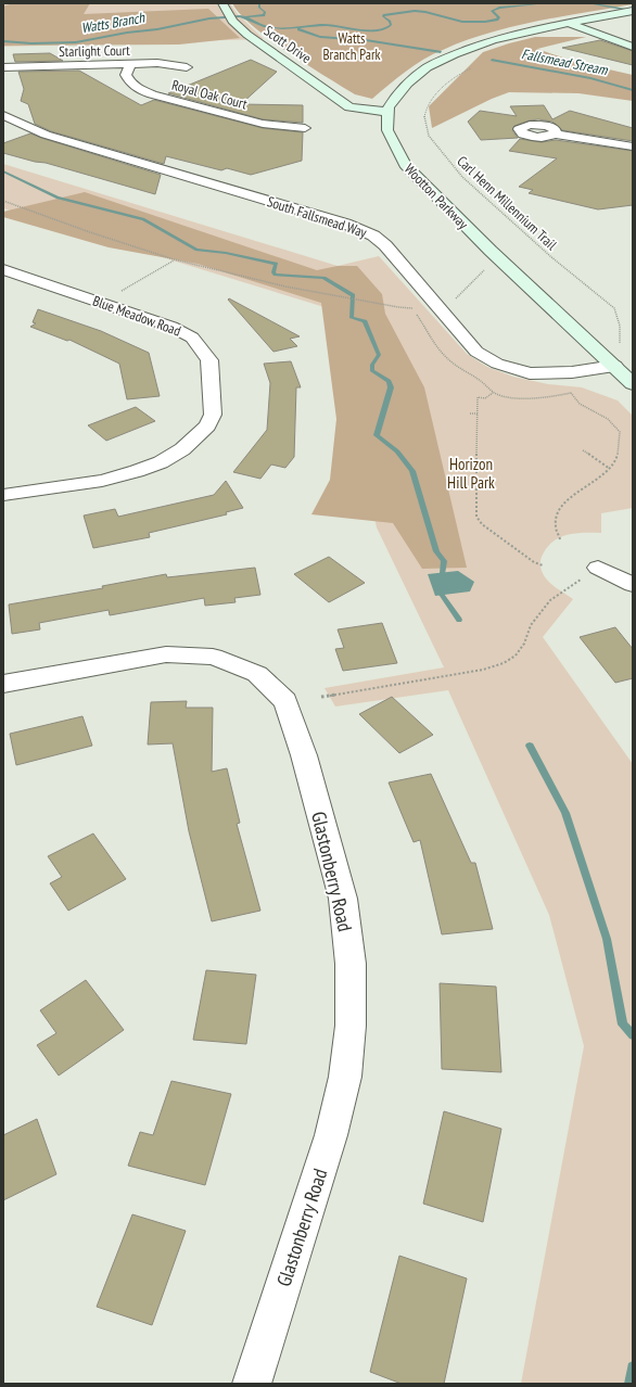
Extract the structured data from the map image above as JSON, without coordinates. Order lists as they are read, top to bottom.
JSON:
{
  "streets": {
    "main road": ["Scott Drive", "Wootton Parkway"],
    "street": [
      "Starlight Court",
      "Royal Oak Court",
      "South Fallsmead Way",
      "Blue Meadow Road",
      "Glastonberry Road"
    ],
    "path": ["Carl Henn Millennium Trail"]
  },
  "crossings": [
    ["Scott Drive", "Wootton Parkway"],
    ["Starlight Court", "Royal Oak Court"],
    ["Wootton Parkway", "South Fallsmead Way"]
  ],
  "water": ["Watts Branch", "Fallsmead Stream"],
  "parks": ["Watts Branch Park", "Horizon Hill Park"]
}
